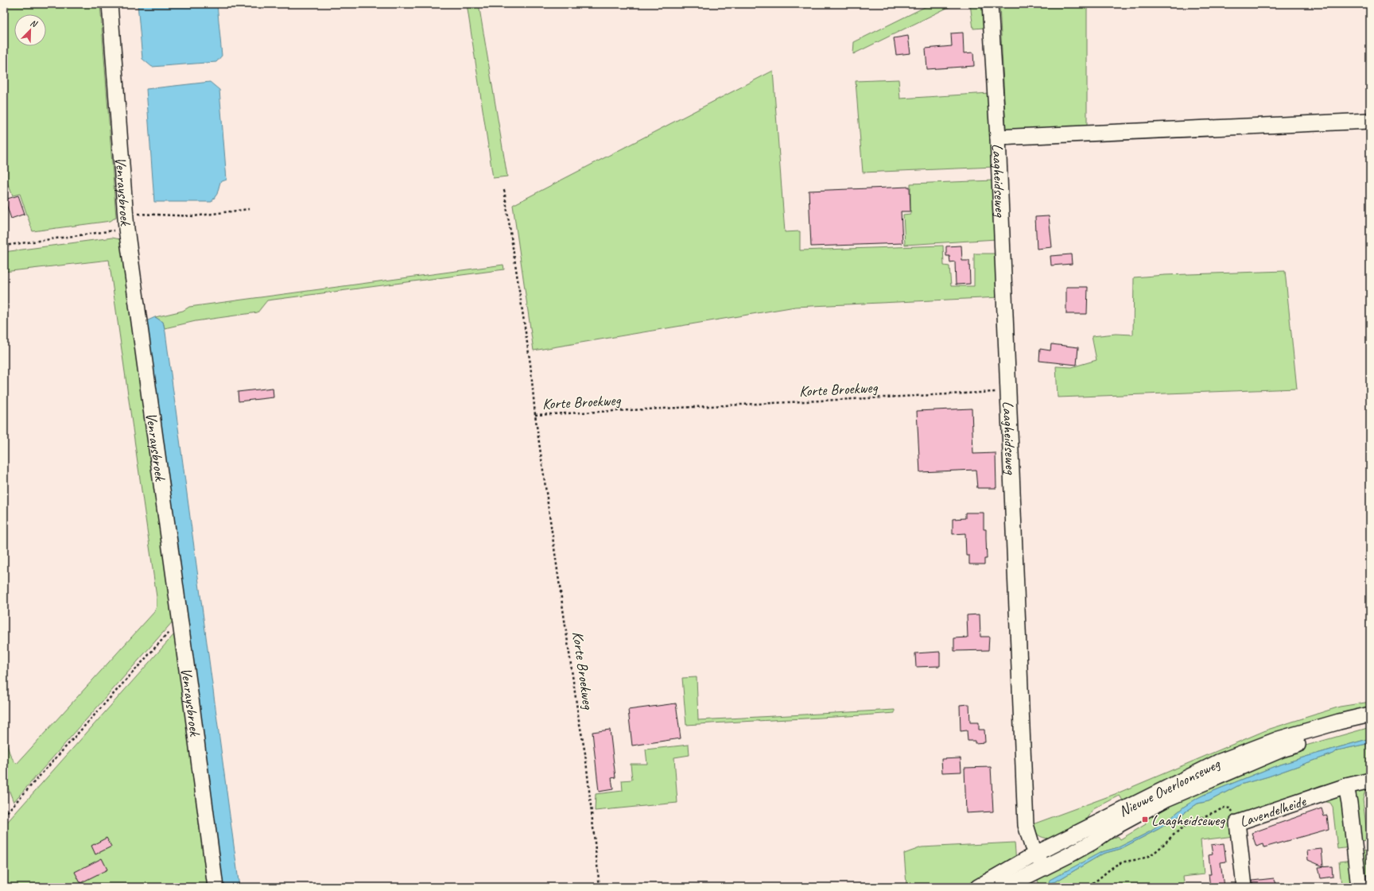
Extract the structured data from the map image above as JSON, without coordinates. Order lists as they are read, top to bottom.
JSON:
{
  "streets": {
    "street": [
      "Laagheidseweg",
      "Venraysbroek",
      "Nieuwe Overloonseweg",
      "Lavendelheide"
    ],
    "path": ["Korte Broekweg"]
  },
  "crossings": [
    ["Laagheidseweg", "Korte Broekweg"],
    ["Laagheidseweg", "Nieuwe Overloonseweg"]
  ],
  "places": {
    "transit": ["Laagheidseweg"]
  },
  "north": "top right"
}
